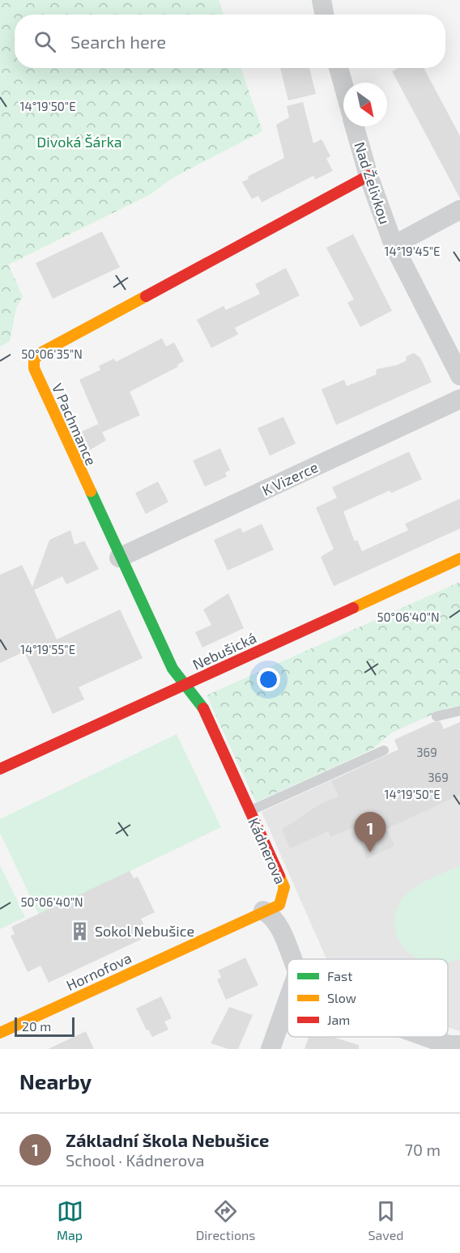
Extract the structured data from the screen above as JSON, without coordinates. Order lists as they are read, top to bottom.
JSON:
{
  "streets": {
    "street": [
      "Nad Želivkou",
      "V Pachmance",
      "K Vizerce",
      "Nebušická",
      "Kádnerova",
      "Hornofova"
    ]
  },
  "crossings": [
    ["Nad Želivkou", "V Pachmance"],
    ["V Pachmance", "K Vizerce"],
    ["V Pachmance", "Nebušická"],
    ["V Pachmance", "Kádnerova"],
    ["Nebušická", "Kádnerova"],
    ["Kádnerova", "Hornofova"]
  ],
  "parks": ["Divoká Šárka"],
  "places": {
    "building": ["Sokol Nebušice"]
  },
  "house_numbers": ["369", "369"],
  "legend": ["Fast", "Slow", "Jam"],
  "scale_bar": "20 m",
  "north": "bottom right",
  "page": {
    "search": "Search here",
    "pins": "1",
    "scale": "20 m",
    "heading": "Nearby",
    "list": [
      {
        "mark": "1",
        "name": "Základní škola Nebušice",
        "note": "School · Kádnerova",
        "value": "70 m"
      }
    ],
    "nav": ["Map", "Directions", "Saved"]
  },
  "coordinates": [
    "14°19'50\"E",
    "14°19'45\"E",
    "50°06'35\"N",
    "50°06'40\"N",
    "14°19'55\"E"
  ]
}
